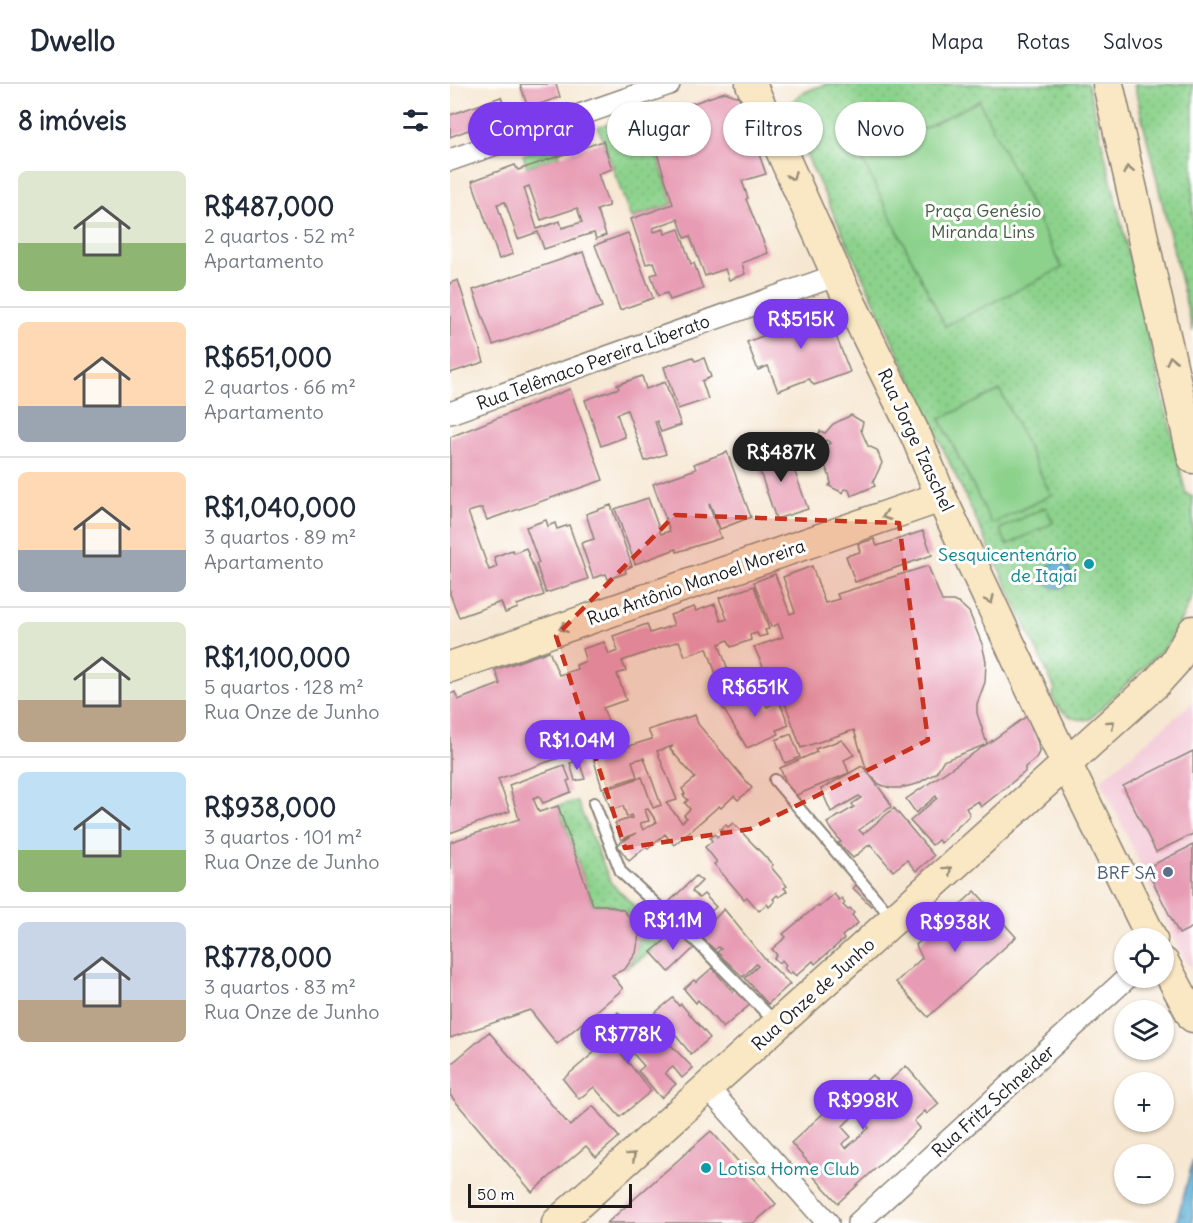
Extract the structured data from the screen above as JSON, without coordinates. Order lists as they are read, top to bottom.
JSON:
{
  "streets": {
    "main road": ["Rua Jorge Tzaschel", "Rua Antônio Manoel Moreira", "Rua Onze de Junho"],
    "street": ["Rua Telêmaco Pereira Liberato", "Rua Fritz Schneider"]
  },
  "crossings": [
    ["Rua Telêmaco Pereira Liberato", "Rua Jorge Tzaschel"],
    ["Rua Jorge Tzaschel", "Rua Antônio Manoel Moreira"],
    ["Rua Jorge Tzaschel", "Rua Onze de Junho"]
  ],
  "one_way": ["Rua Jorge Tzaschel", "Rua Antônio Manoel Moreira", "Rua Onze de Junho"],
  "parks": ["Praça Genésio Miranda Lins"],
  "places": ["Sesquicentenário de Itajaí", "BRF SA", "Lotisa Home Club"],
  "scale_bar": "50 m",
  "page": {
    "header": "Dwello",
    "nav": ["Mapa", "Rotas", "Salvos"],
    "heading": "8 imóveis",
    "chip": [
      "Comprar",
      "Alugar",
      "Filtros",
      "Novo"
    ],
    "list": [
      {
        "name": "R$487,000",
        "note": "2 quartos · 52 m² · Apartamento"
      },
      {
        "name": "R$651,000",
        "note": "2 quartos · 66 m² · Apartamento"
      },
      {
        "name": "R$1,040,000",
        "note": "3 quartos · 89 m² · Apartamento"
      },
      {
        "name": "R$1,100,000",
        "note": "5 quartos · 128 m² · Rua Onze de Junho"
      },
      {
        "name": "R$938,000",
        "note": "3 quartos · 101 m² · Rua Onze de Junho"
      },
      {
        "name": "R$778,000",
        "note": "3 quartos · 83 m² · Rua Onze de Junho"
      }
    ],
    "price": [
      "R$515K",
      "R$487K",
      "R$651K",
      "R$1.04M",
      "R$1.1M",
      "R$938K",
      "R$778K",
      "R$998K"
    ],
    "map_buttons": ["+", "−"],
    "scale": "50 m"
  }
}
